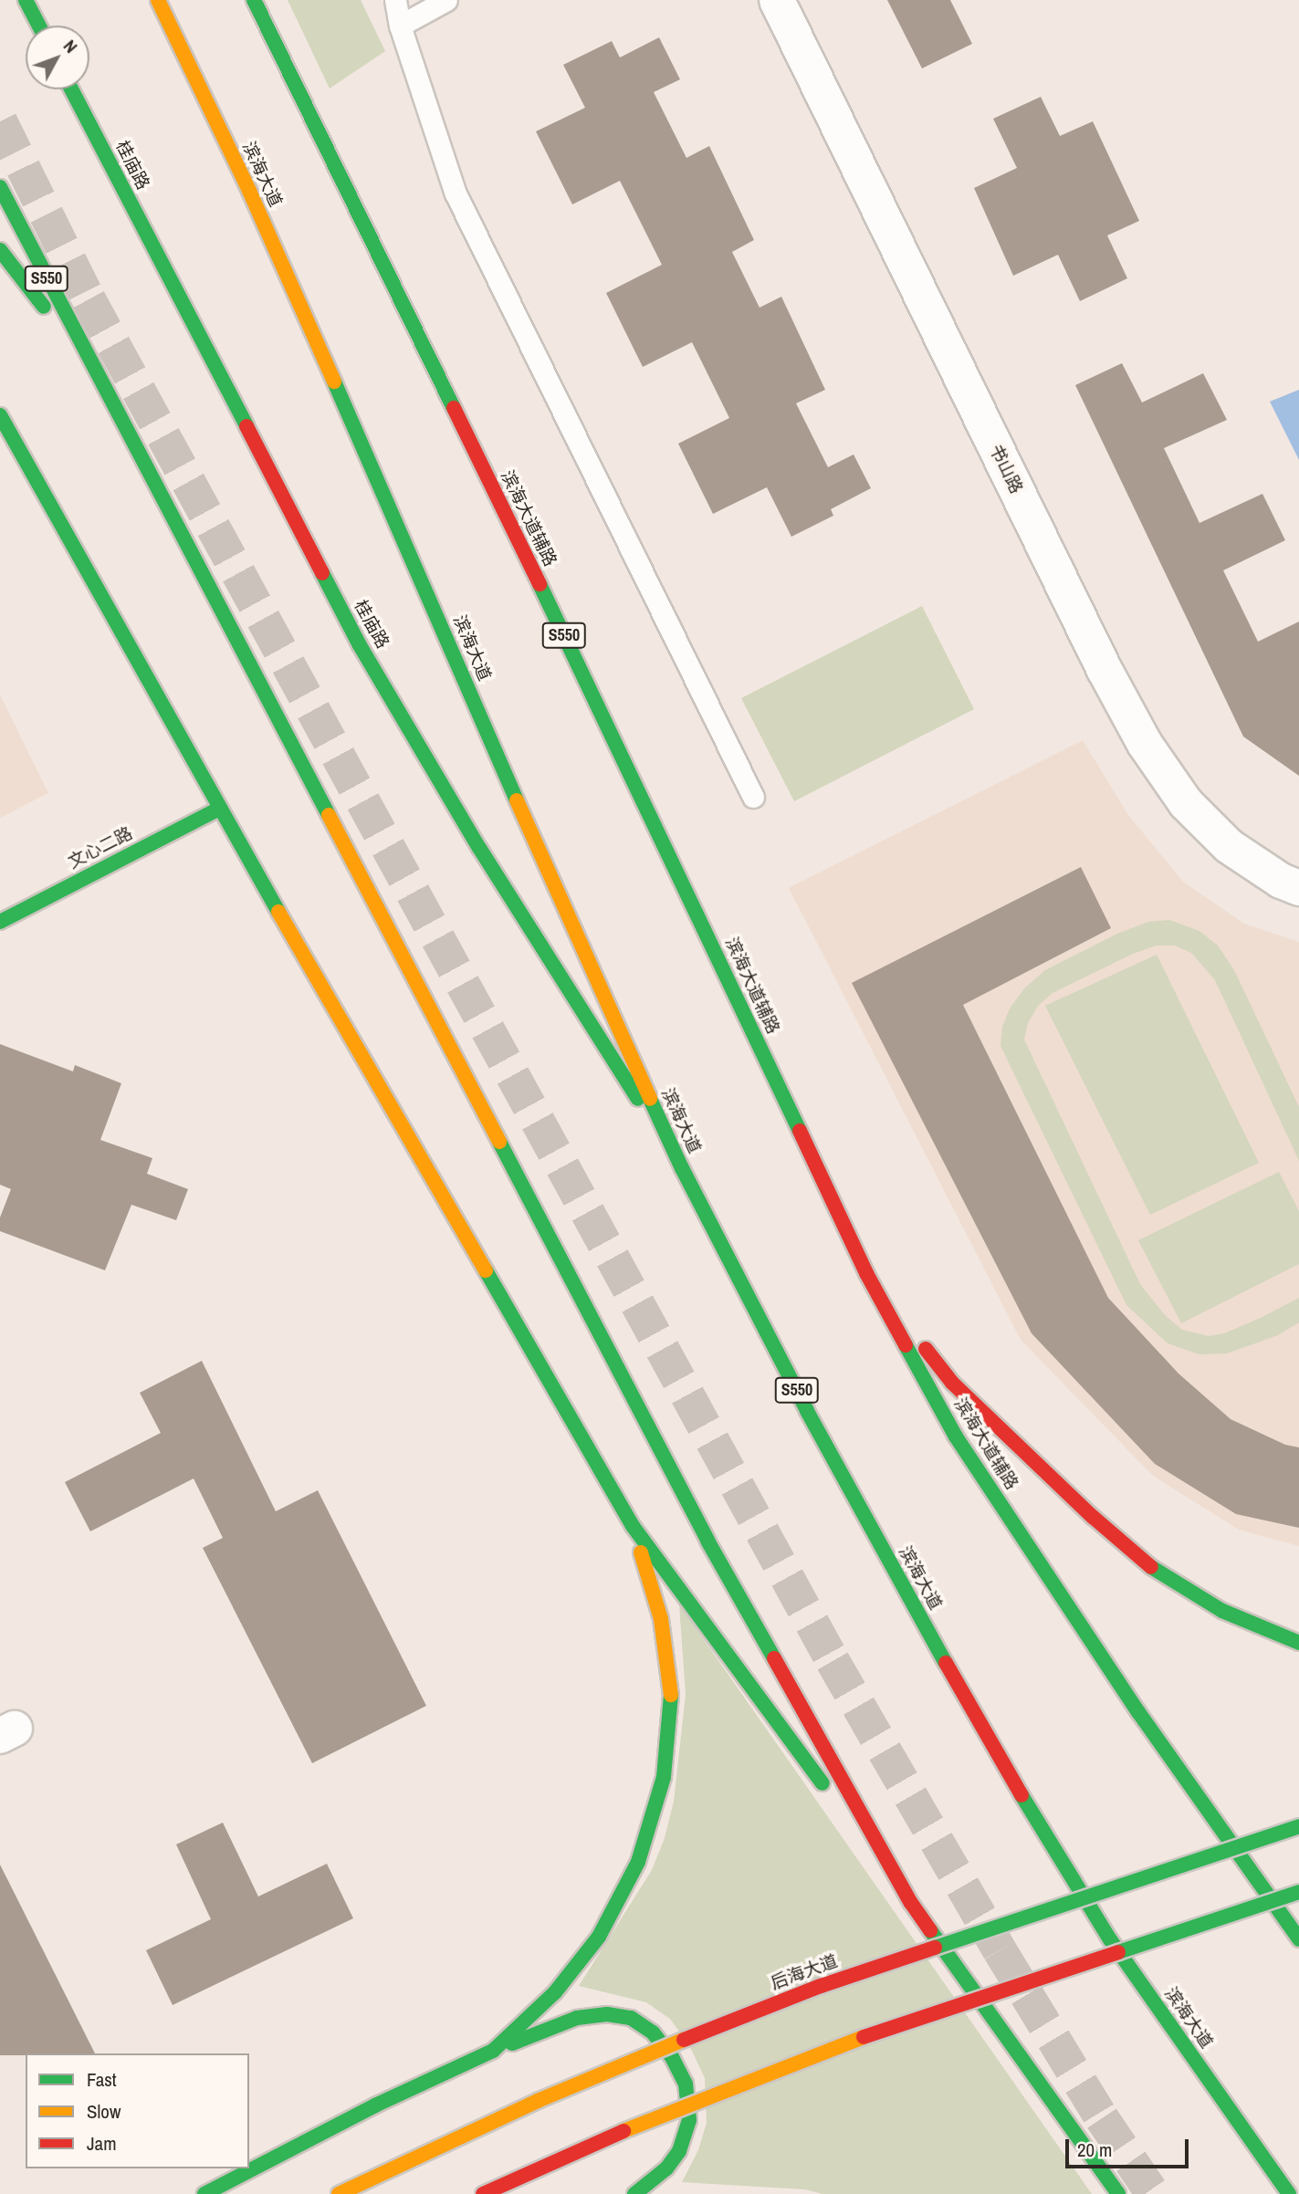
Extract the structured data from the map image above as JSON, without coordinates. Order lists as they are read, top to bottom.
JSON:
{
  "streets": {
    "main road": [
      "桂庙路",
      "滨海大道",
      "S550",
      "滨海大道辅路",
      "文心二路",
      "后海大道"
    ],
    "street": ["书山路"]
  },
  "crossings": [
    ["桂庙路", "滨海大道"]
  ],
  "legend": ["Fast", "Slow", "Jam"],
  "scale_bar": "20 m",
  "north": "top right"
}
